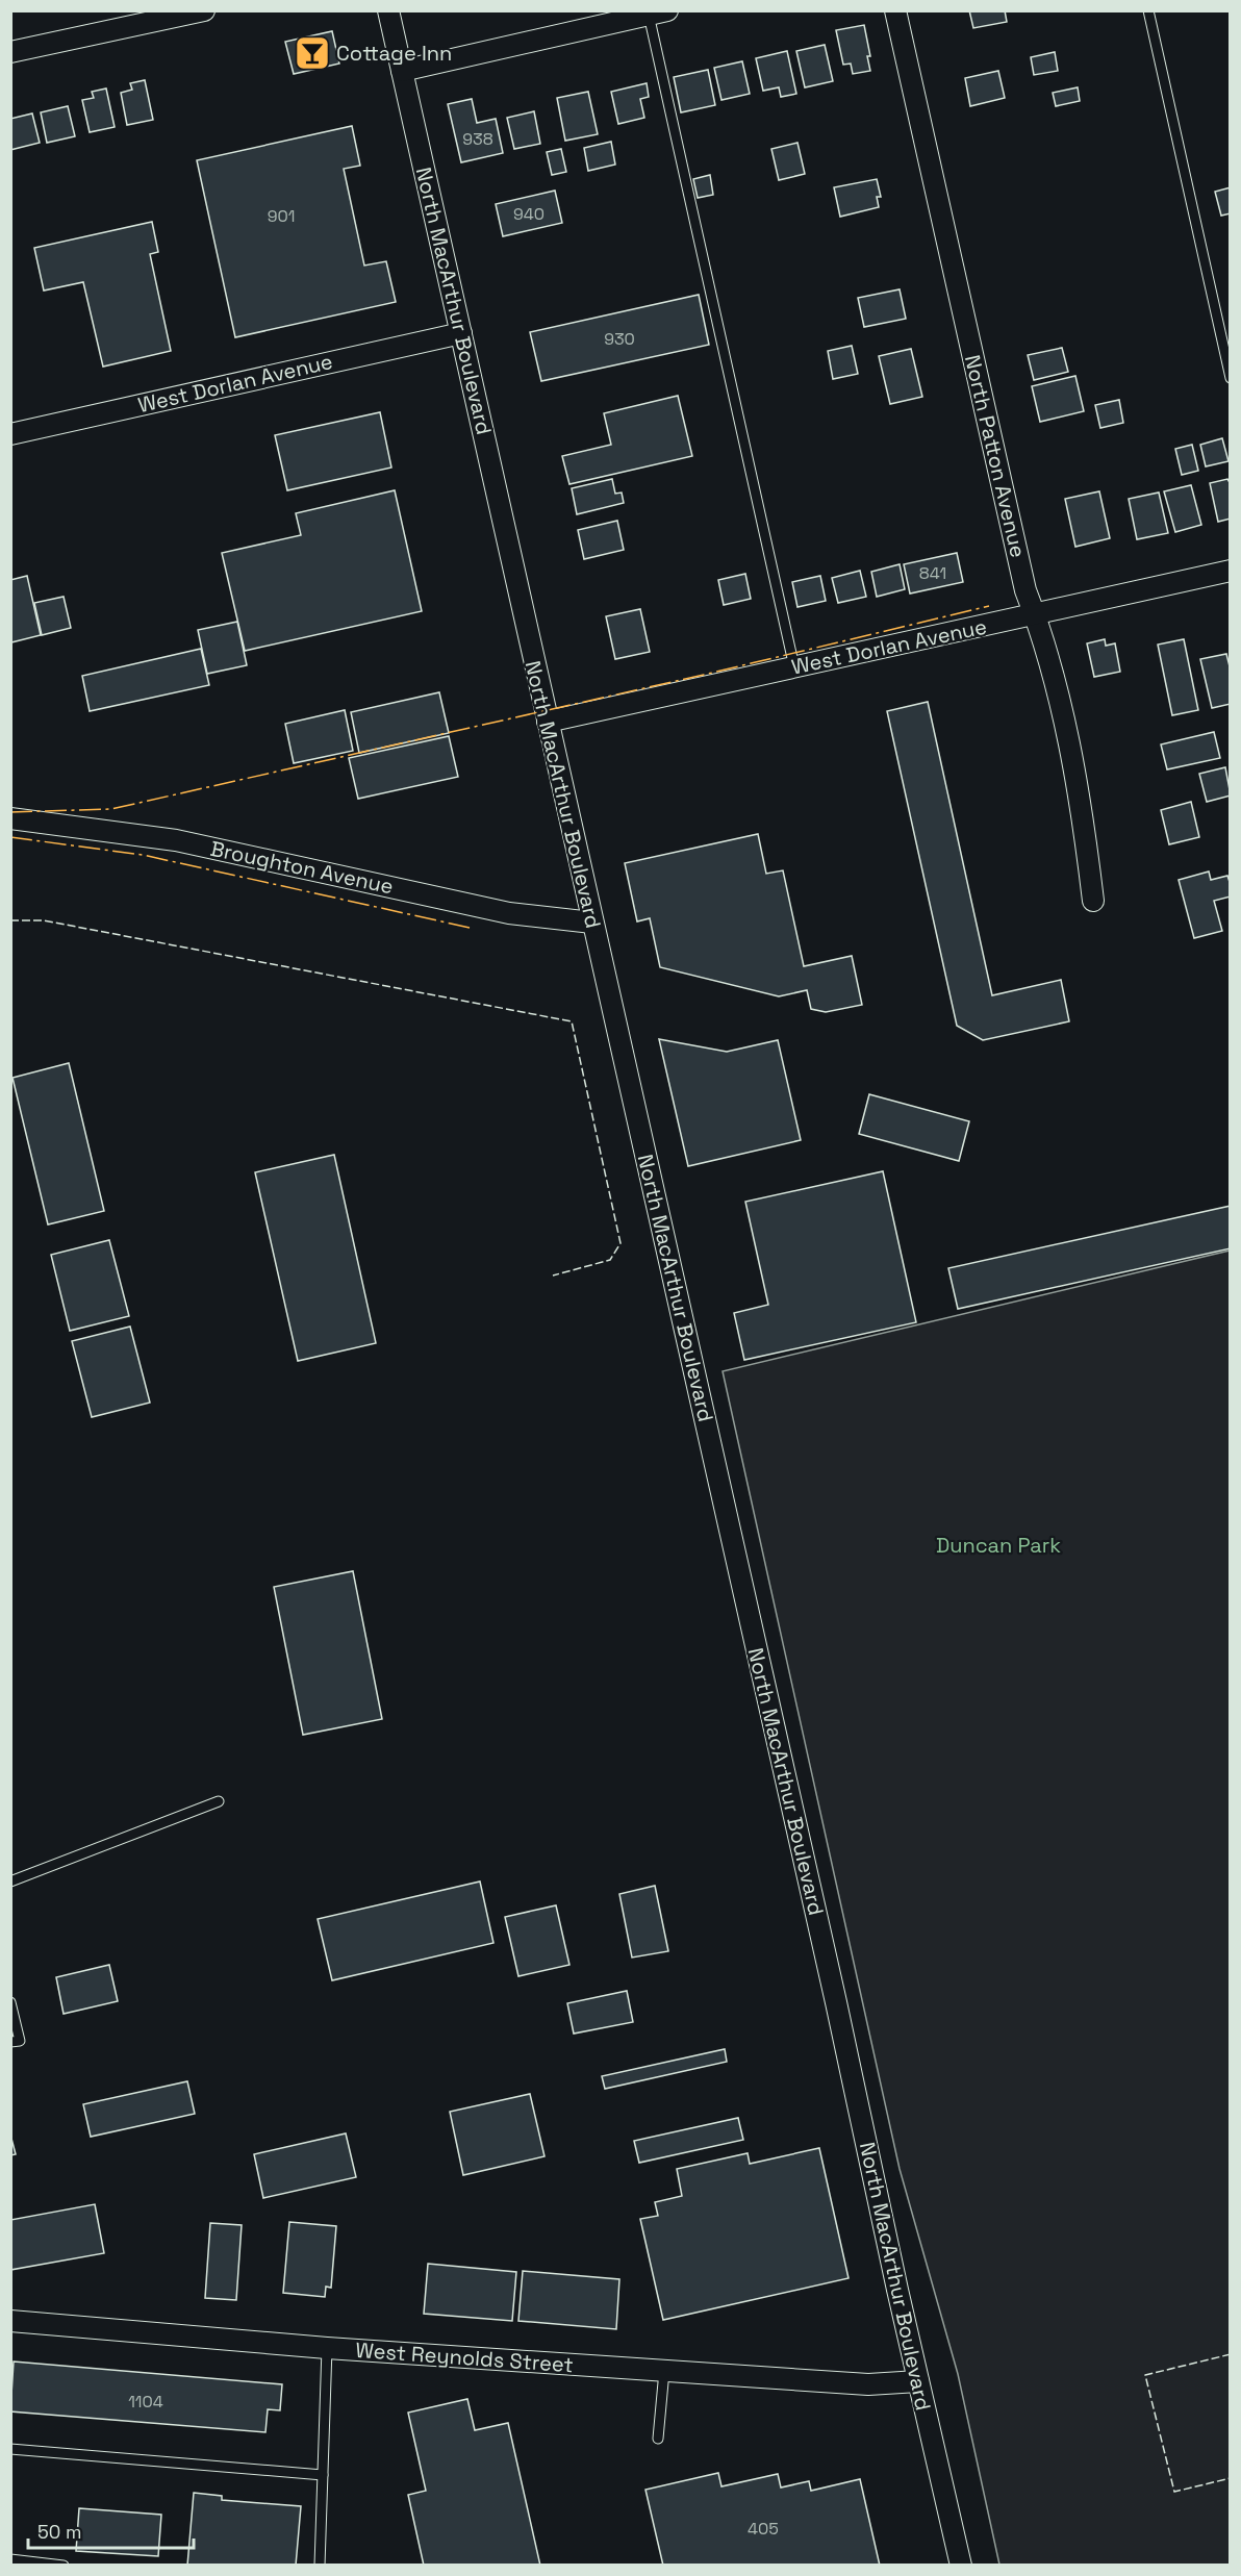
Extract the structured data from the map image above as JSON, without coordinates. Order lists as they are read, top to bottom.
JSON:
{
  "streets": {
    "street": [
      "North MacArthur Boulevard",
      "West Dorlan Avenue",
      "North Patton Avenue",
      "Broughton Avenue",
      "West Reynolds Street"
    ]
  },
  "crossings": [
    ["North MacArthur Boulevard", "West Dorlan Avenue"],
    ["North MacArthur Boulevard", "Broughton Avenue"],
    ["North MacArthur Boulevard", "West Reynolds Street"],
    ["West Dorlan Avenue", "North Patton Avenue"]
  ],
  "parks": ["Duncan Park"],
  "places": {
    "bar": ["Cottage Inn"]
  },
  "house_numbers": [
    "938",
    "940",
    "901",
    "930",
    "841",
    "1104",
    "405"
  ],
  "scale_bar": "50 m"
}
